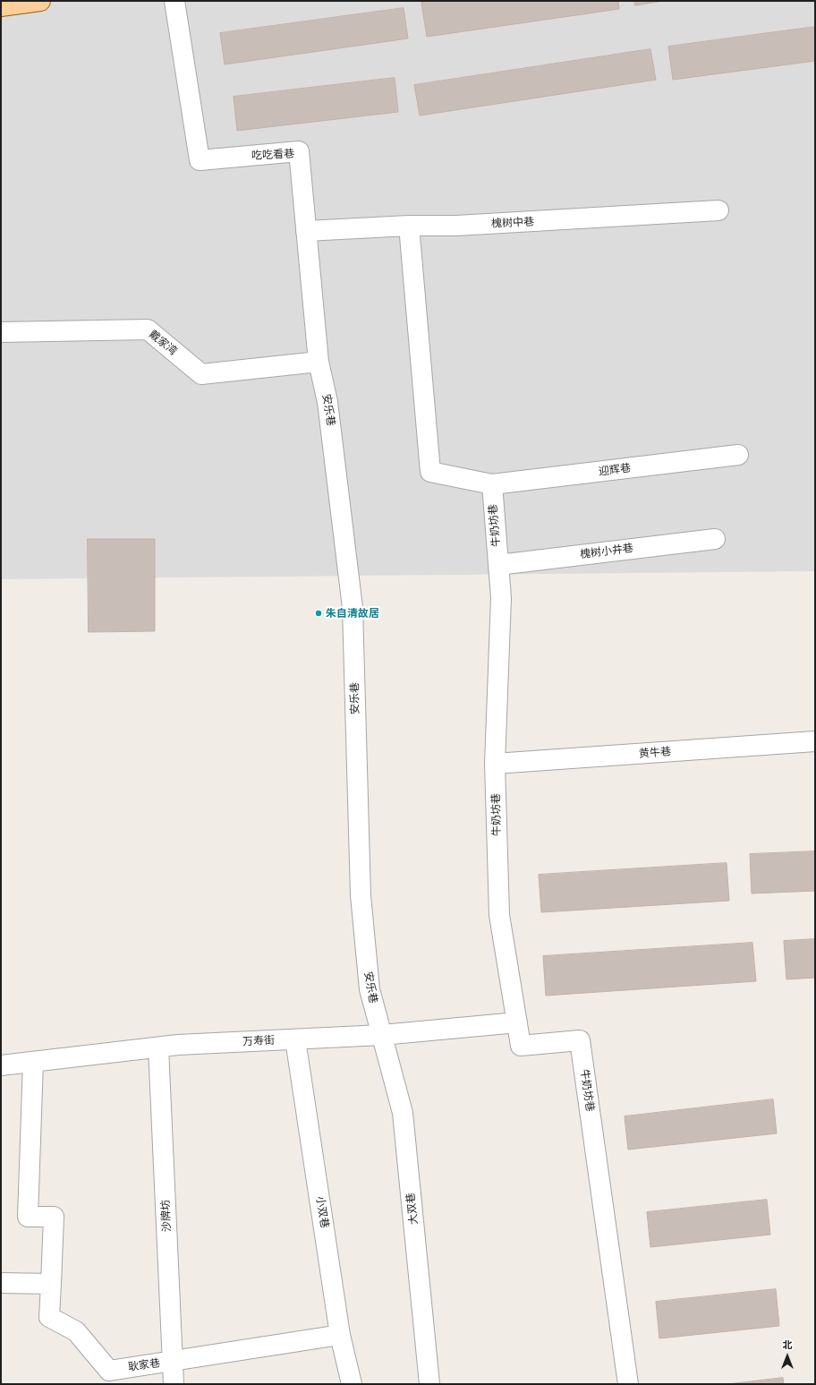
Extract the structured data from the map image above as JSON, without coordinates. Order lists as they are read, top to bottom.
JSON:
{
  "streets": {
    "lane": [
      "吃吃看巷",
      "槐树中巷",
      "戴家湾",
      "安乐巷",
      "迎辉巷",
      "牛奶坊巷",
      "槐树小井巷",
      "黄牛巷",
      "万寿街",
      "大双巷",
      "小双巷",
      "沙牌坊",
      "耿家巷"
    ]
  },
  "crossings": [
    ["吃吃看巷", "槐树中巷"],
    ["吃吃看巷", "戴家湾"],
    ["吃吃看巷", "安乐巷"],
    ["戴家湾", "安乐巷"],
    ["安乐巷", "万寿街"],
    ["安乐巷", "大双巷"],
    ["迎辉巷", "牛奶坊巷"],
    ["牛奶坊巷", "槐树小井巷"],
    ["牛奶坊巷", "黄牛巷"],
    ["牛奶坊巷", "万寿街"],
    ["万寿街", "大双巷"],
    ["万寿街", "小双巷"],
    ["万寿街", "沙牌坊"],
    ["小双巷", "耿家巷"],
    ["沙牌坊", "耿家巷"]
  ],
  "places": ["朱自清故居"],
  "north": "top"
}
